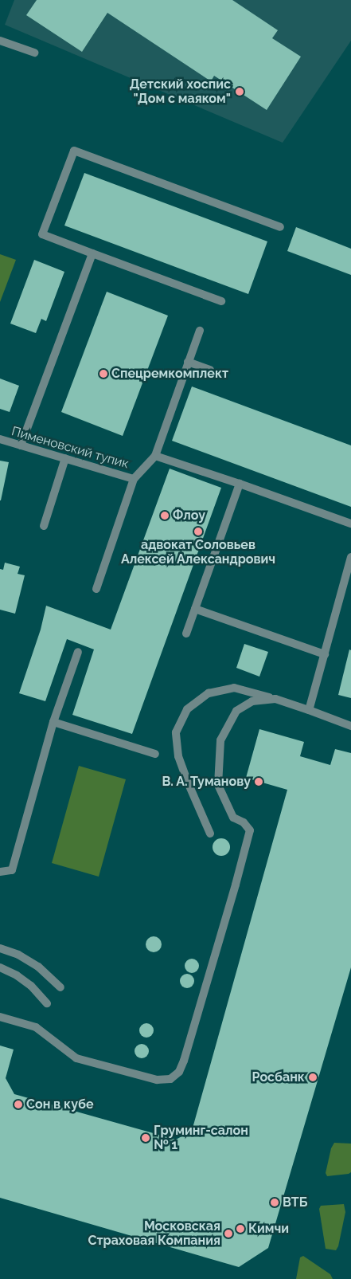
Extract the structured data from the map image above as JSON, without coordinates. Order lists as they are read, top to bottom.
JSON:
{
  "streets": {
    "street": ["Пименовский тупик"]
  },
  "places": [
    "Детский хоспис \"Дом с маяком\"",
    "Спецремкомплект",
    "Флоу",
    "адвокат Соловьев Алексей Александрович",
    "В. А. Туманову",
    "Росбанк",
    "Сон в кубе",
    "Груминг-салон № 1",
    "ВТБ",
    "Кимчи",
    "Московская Страховая Компания"
  ]
}
